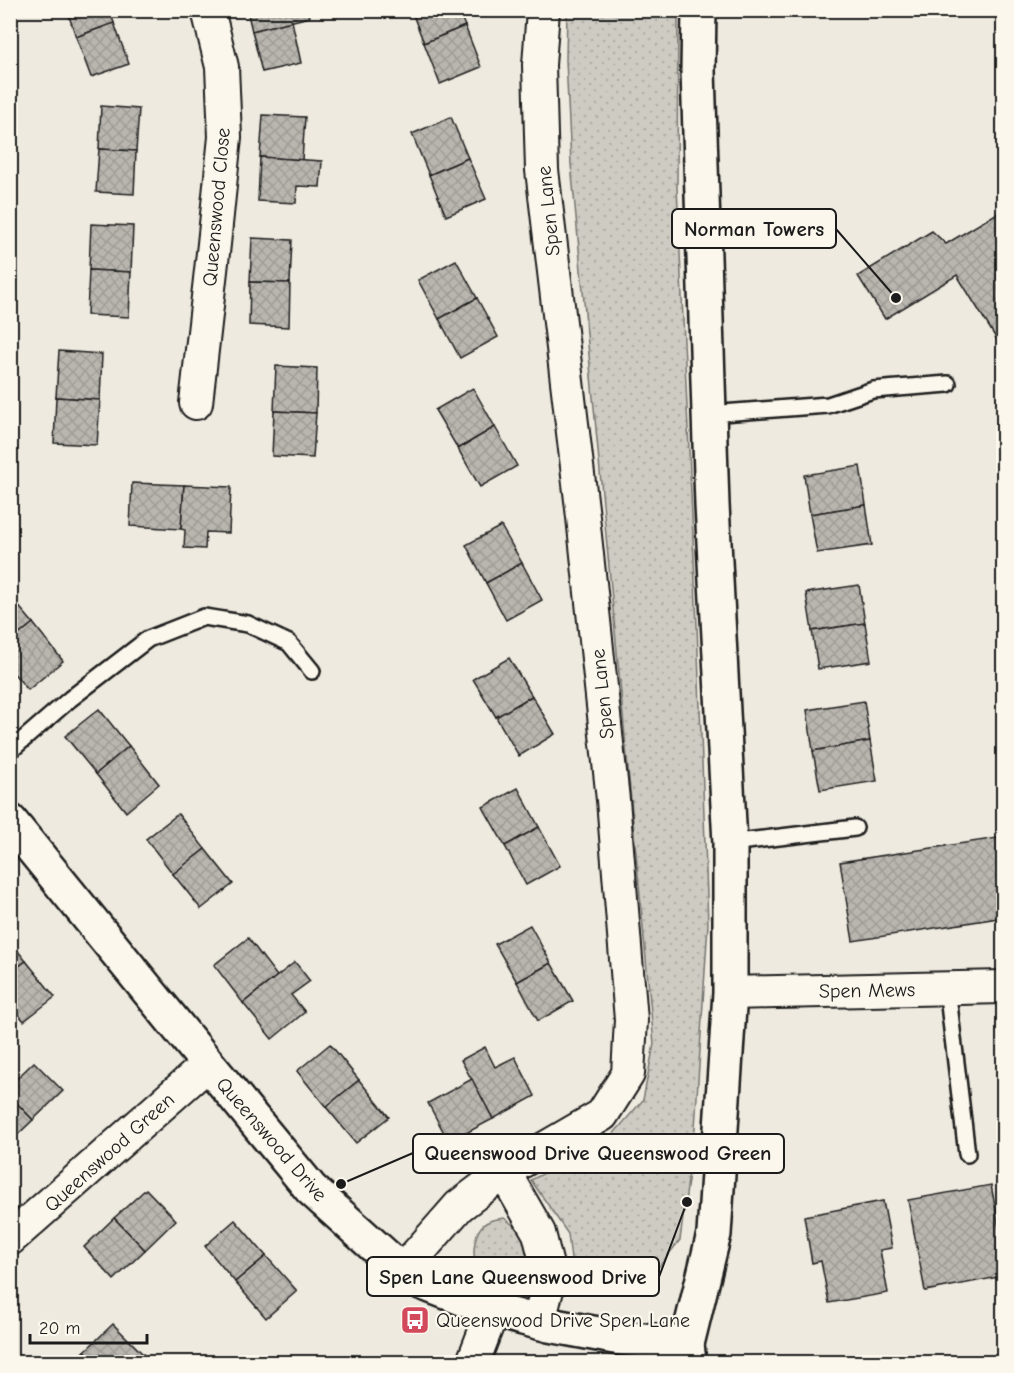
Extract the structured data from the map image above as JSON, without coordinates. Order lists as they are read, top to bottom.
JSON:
{
  "streets": {
    "street": [
      "Queenswood Close",
      "Spen Lane",
      "Spen Mews",
      "Queenswood Drive",
      "Queenswood Green"
    ]
  },
  "crossings": [
    ["Spen Lane", "Queenswood Drive"],
    ["Queenswood Drive", "Queenswood Green"]
  ],
  "places": {
    "other": ["Norman Towers", "Queenswood Drive Queenswood Green", "Spen Lane Queenswood Drive"],
    "bus stop": ["Queenswood Drive Spen Lane"]
  },
  "scale_bar": "20 m"
}
